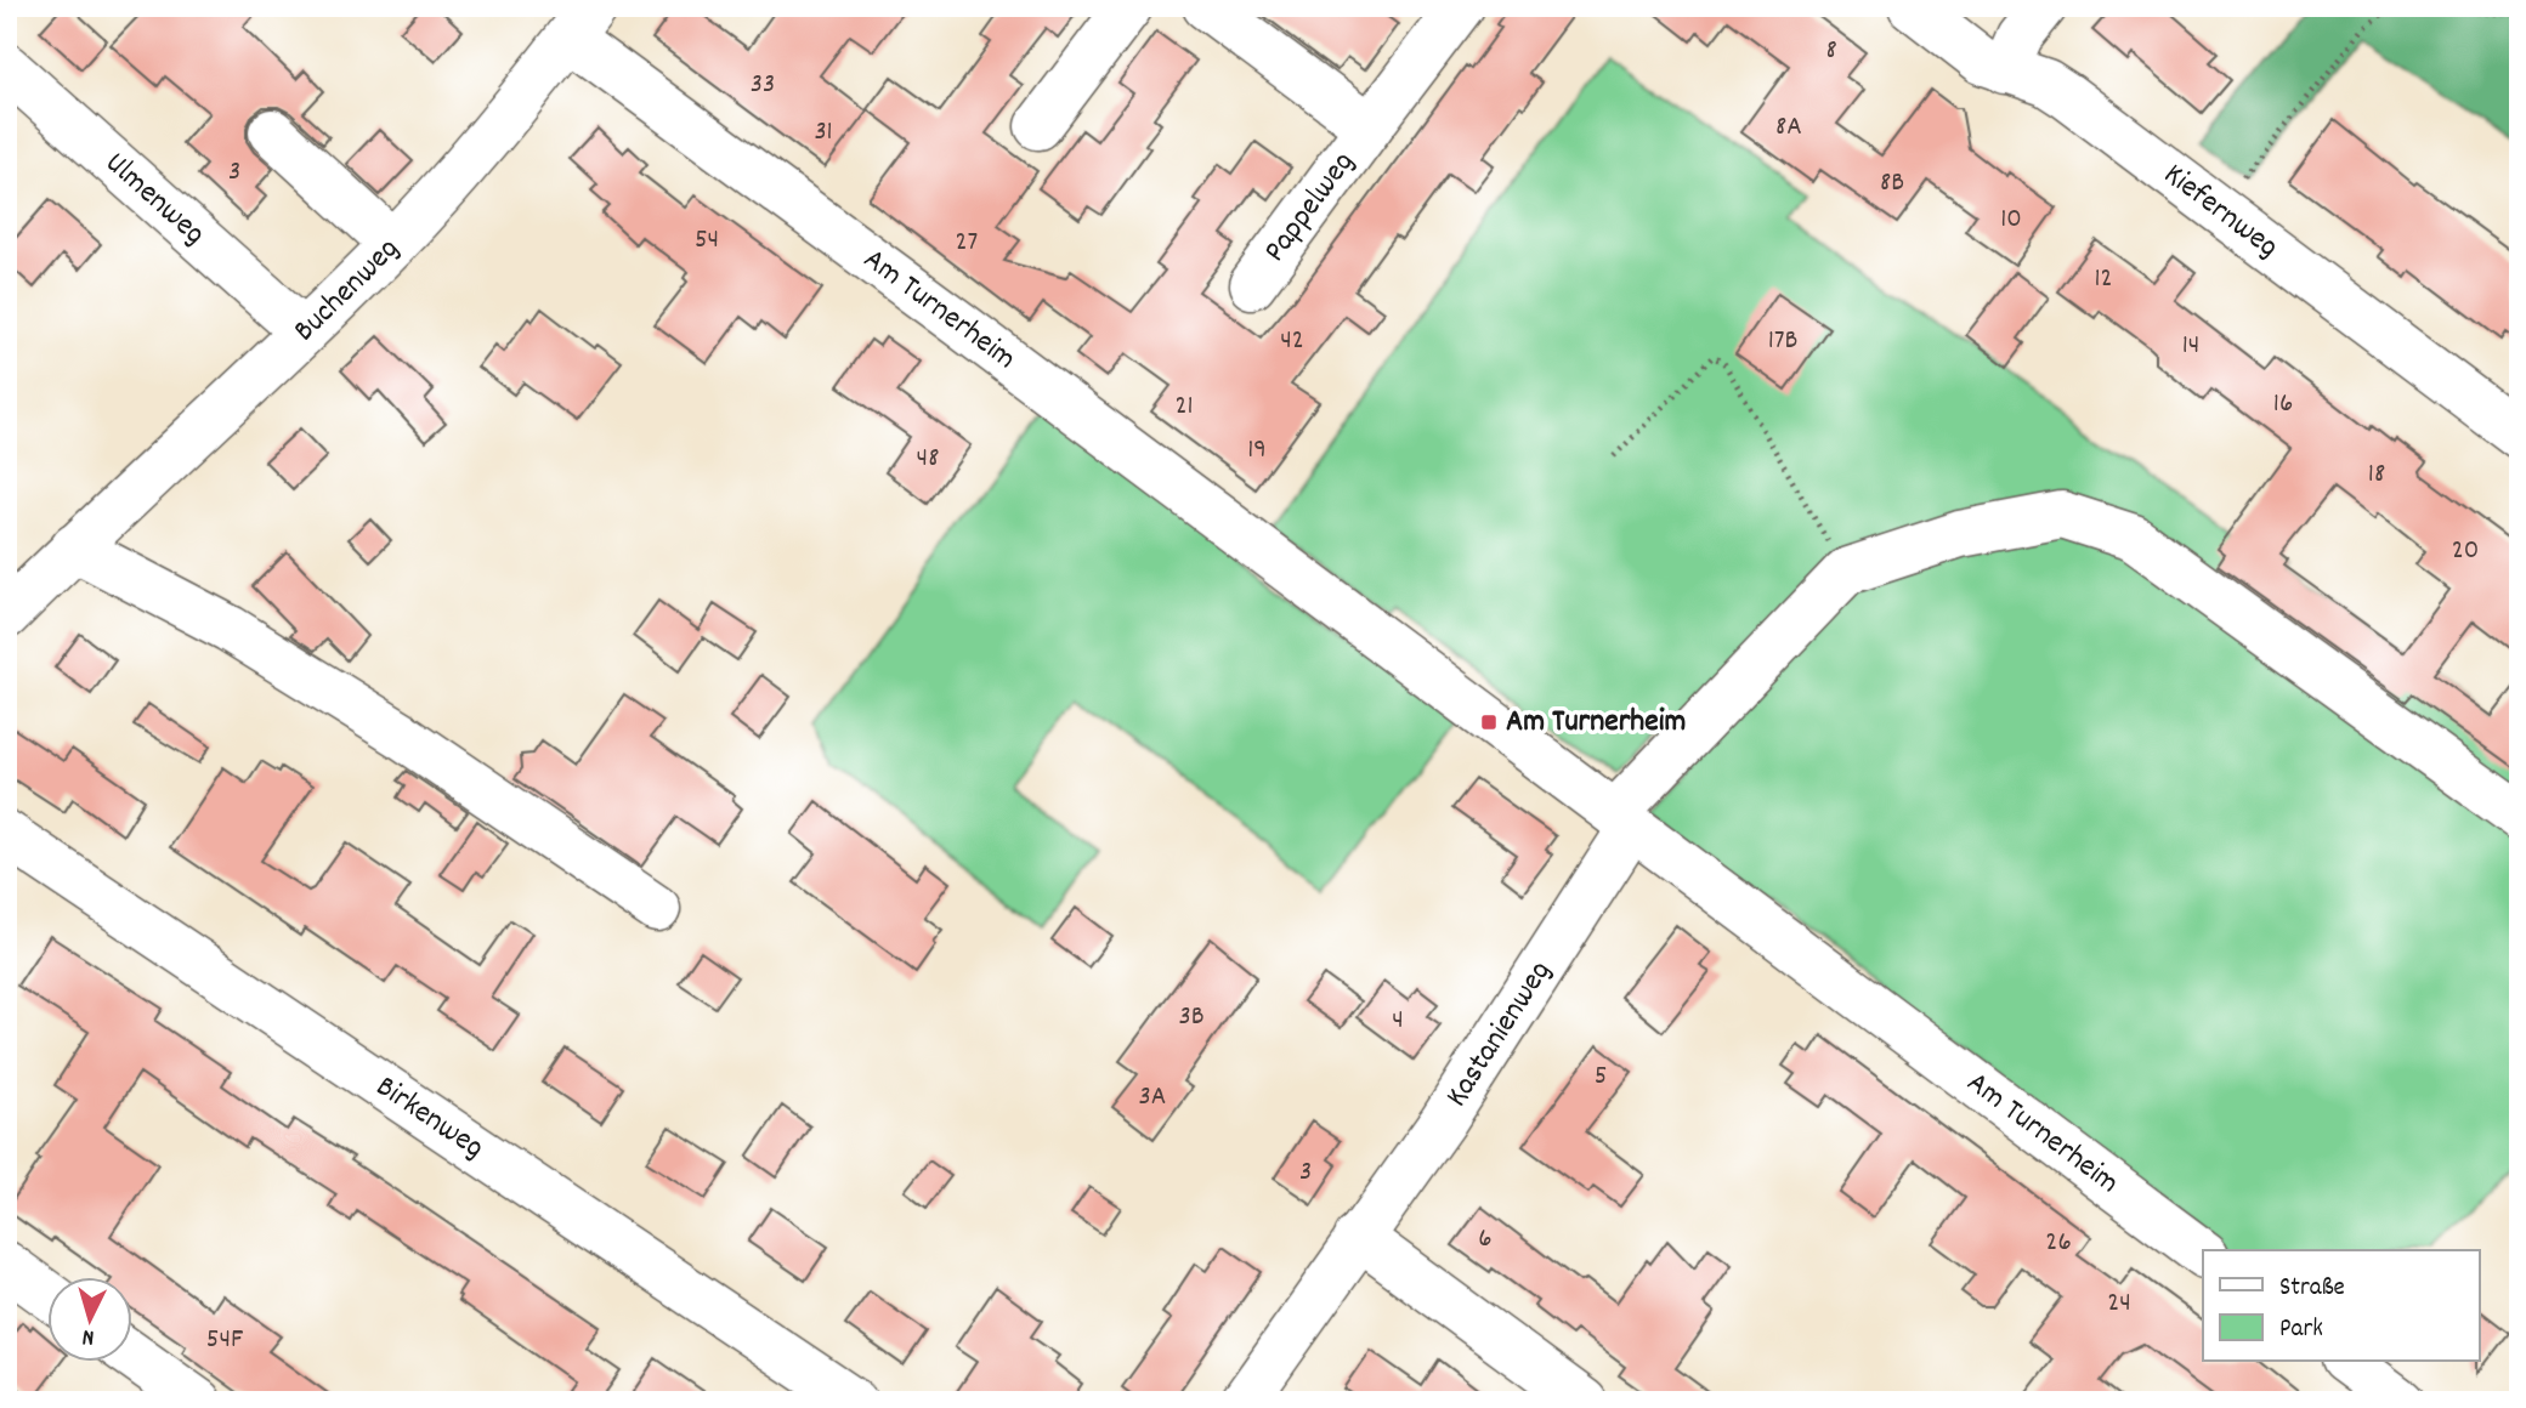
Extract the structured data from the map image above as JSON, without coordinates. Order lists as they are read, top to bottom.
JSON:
{
  "streets": {
    "street": [
      "Ulmenweg",
      "Pappelweg",
      "Kiefernweg",
      "Buchenweg",
      "Am Turnerheim",
      "Kastanienweg",
      "Birkenweg"
    ]
  },
  "crossings": [
    ["Ulmenweg", "Buchenweg"],
    ["Buchenweg", "Am Turnerheim"],
    ["Am Turnerheim", "Kastanienweg"]
  ],
  "places": {
    "transit": ["Am Turnerheim"]
  },
  "house_numbers": [
    "8",
    "33",
    "8A",
    "31",
    "3",
    "8B",
    "10",
    "54",
    "27",
    "12",
    "42",
    "17B",
    "14",
    "16",
    "21",
    "19",
    "48",
    "18",
    "20",
    "3B",
    "4",
    "5",
    "3A",
    "3",
    "6",
    "26",
    "24",
    "54F"
  ],
  "legend": ["Straße", "Park"],
  "north": "bottom"
}
